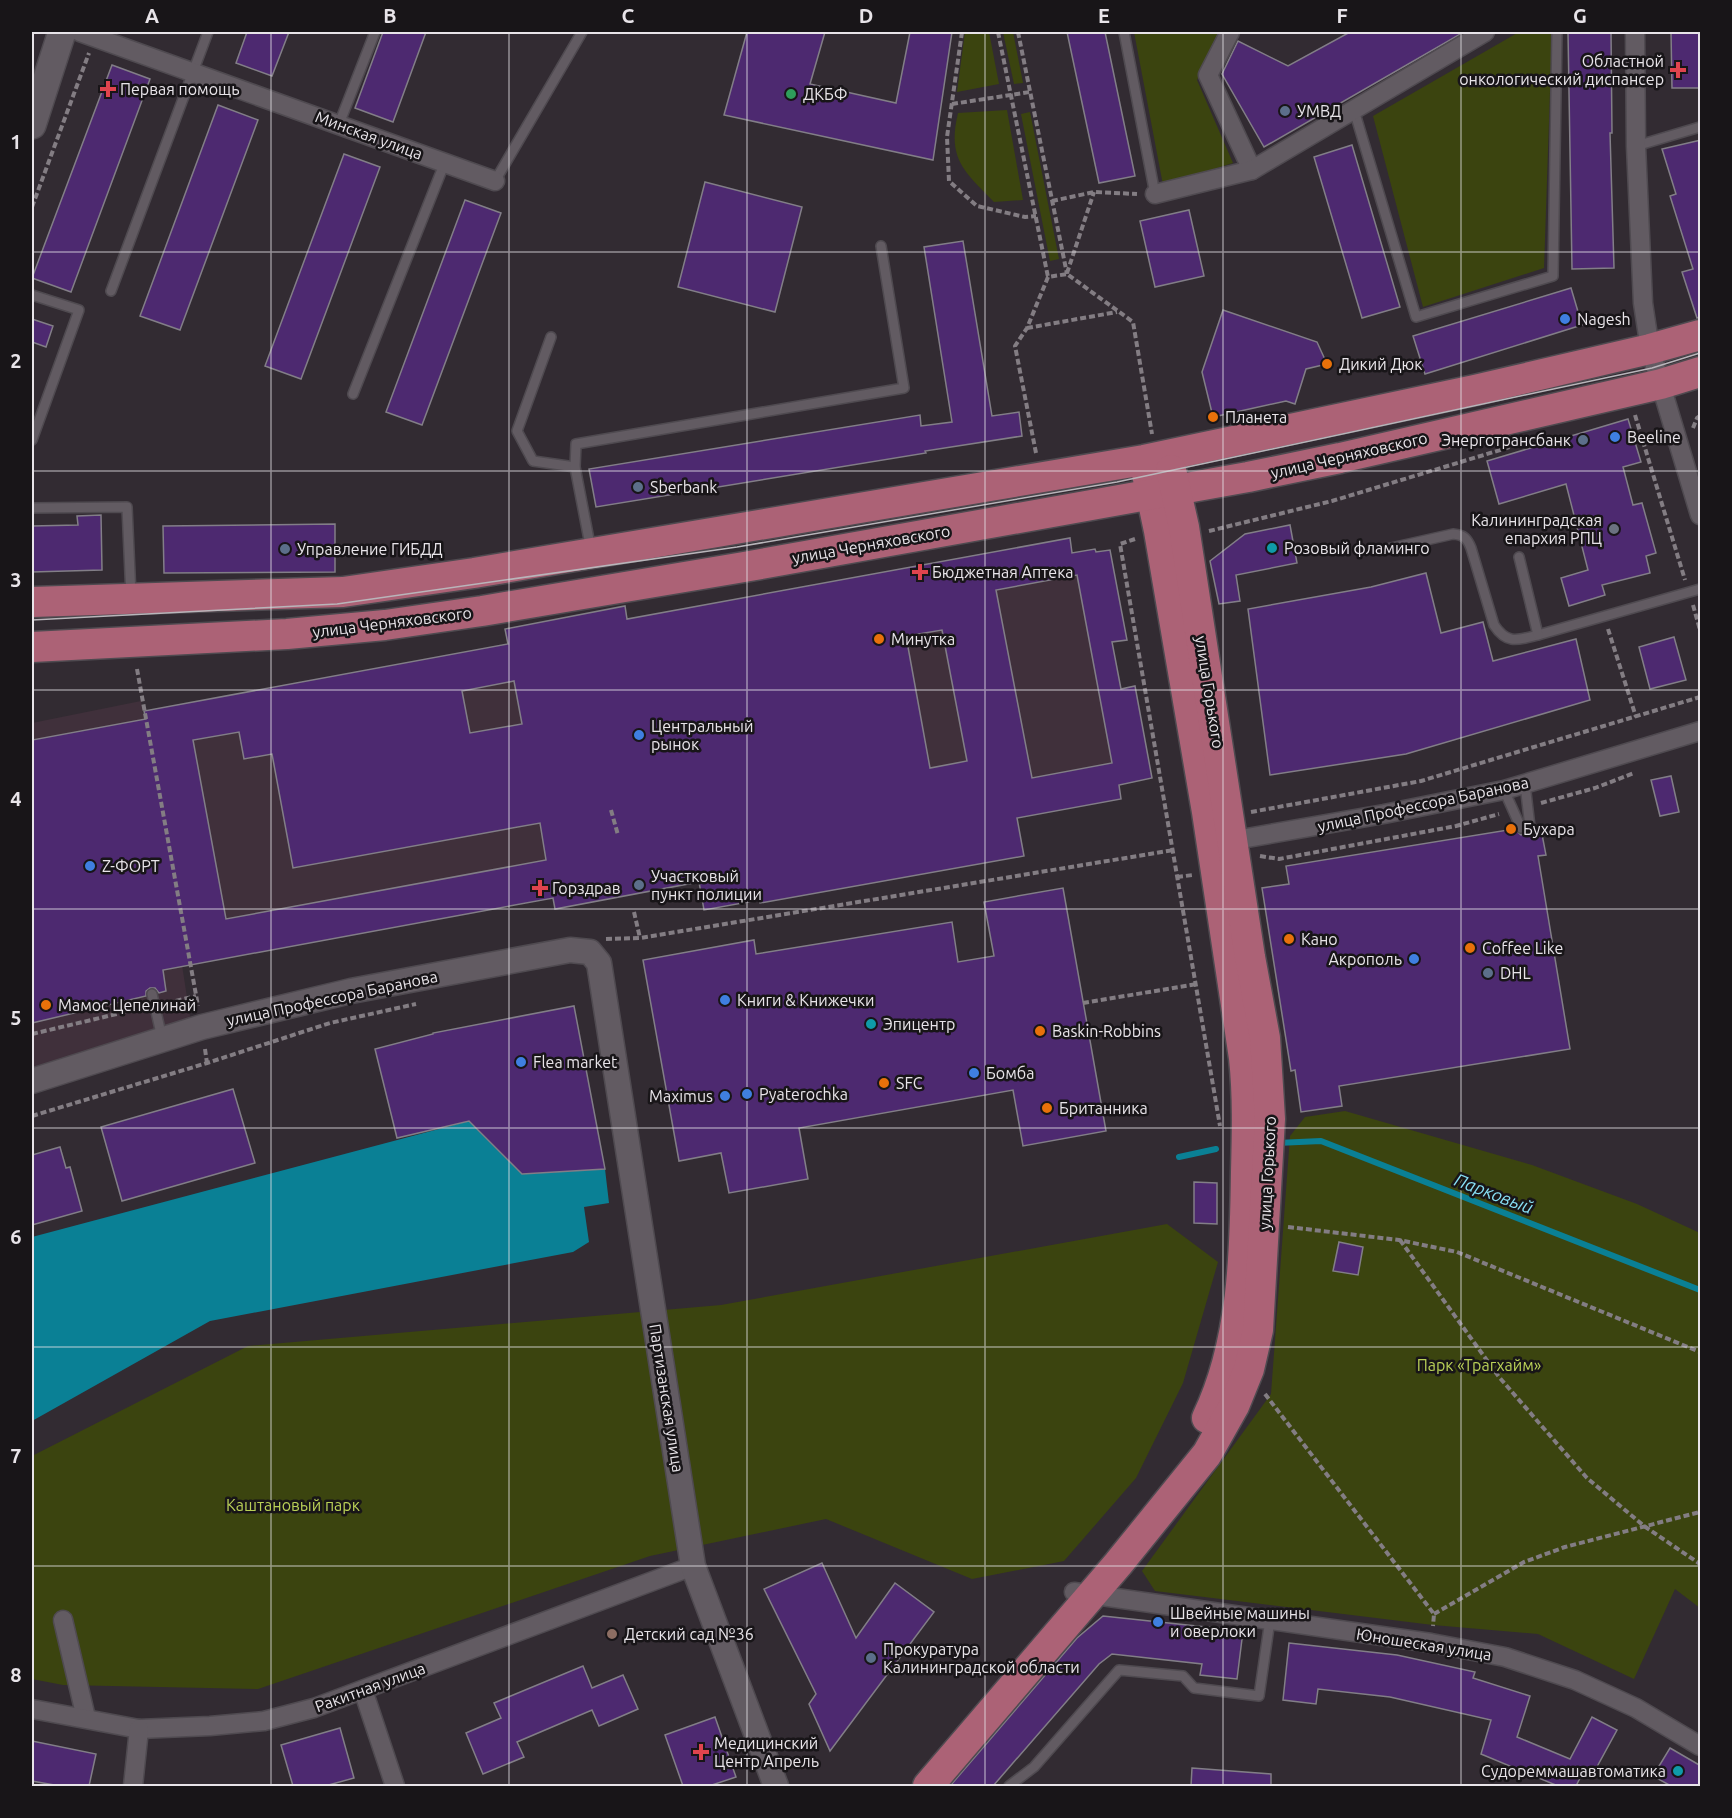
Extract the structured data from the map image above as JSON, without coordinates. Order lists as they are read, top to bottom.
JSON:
{
  "streets": {
    "main road": ["улица Черняховского", "улица Горького"],
    "street": [
      "Минская улица",
      "улица Профессора Баранова",
      "Партизанская улица",
      "Юношеская улица",
      "Ракитная улица"
    ]
  },
  "crossings": [
    ["улица Черняховского", "улица Горького"],
    ["улица Горького", "улица Профессора Баранова"],
    ["улица Горького", "Юношеская улица"],
    ["улица Профессора Баранова", "Партизанская улица"],
    ["Партизанская улица", "Ракитная улица"]
  ],
  "water": ["Парковый"],
  "parks": ["Парк «Трагхайм»", "Каштановый парк"],
  "places": {
    "health": [
      "Областной онкологический диспансер",
      "Первая помощь",
      "Бюджетная Аптека",
      "Горздрав",
      "Медицинский Центр Апрель"
    ],
    "other": [
      "ДКБФ",
      "УМВД",
      "Nagesh",
      "Дикий Дюк",
      "Планета",
      "Beeline",
      "Энерготрансбанк",
      "Sberbank",
      "Калининградская епархия РПЦ",
      "Розовый фламинго",
      "Управление ГИБДД",
      "Минутка",
      "Центральный рынок",
      "Бухара",
      "Z-ФОРТ",
      "Участковый пункт полиции",
      "Кано",
      "Coffee Like",
      "Акрополь",
      "DHL",
      "Книги & Книжечки",
      "Мамос Цепелинай",
      "Эпицентр",
      "Baskin-Robbins",
      "Flea market",
      "Бомба",
      "SFC",
      "Pyaterochka",
      "Maximus",
      "Британника",
      "Швейные машины и оверлоки",
      "Детский сад №36",
      "Прокуратура Калининградской области",
      "Судореммашавтоматика"
    ]
  },
  "grid": {
    "columns": [
      "A",
      "B",
      "C",
      "D",
      "E",
      "F",
      "G"
    ],
    "rows": [
      "1",
      "2",
      "3",
      "4",
      "5",
      "6",
      "7",
      "8"
    ]
  }
}
